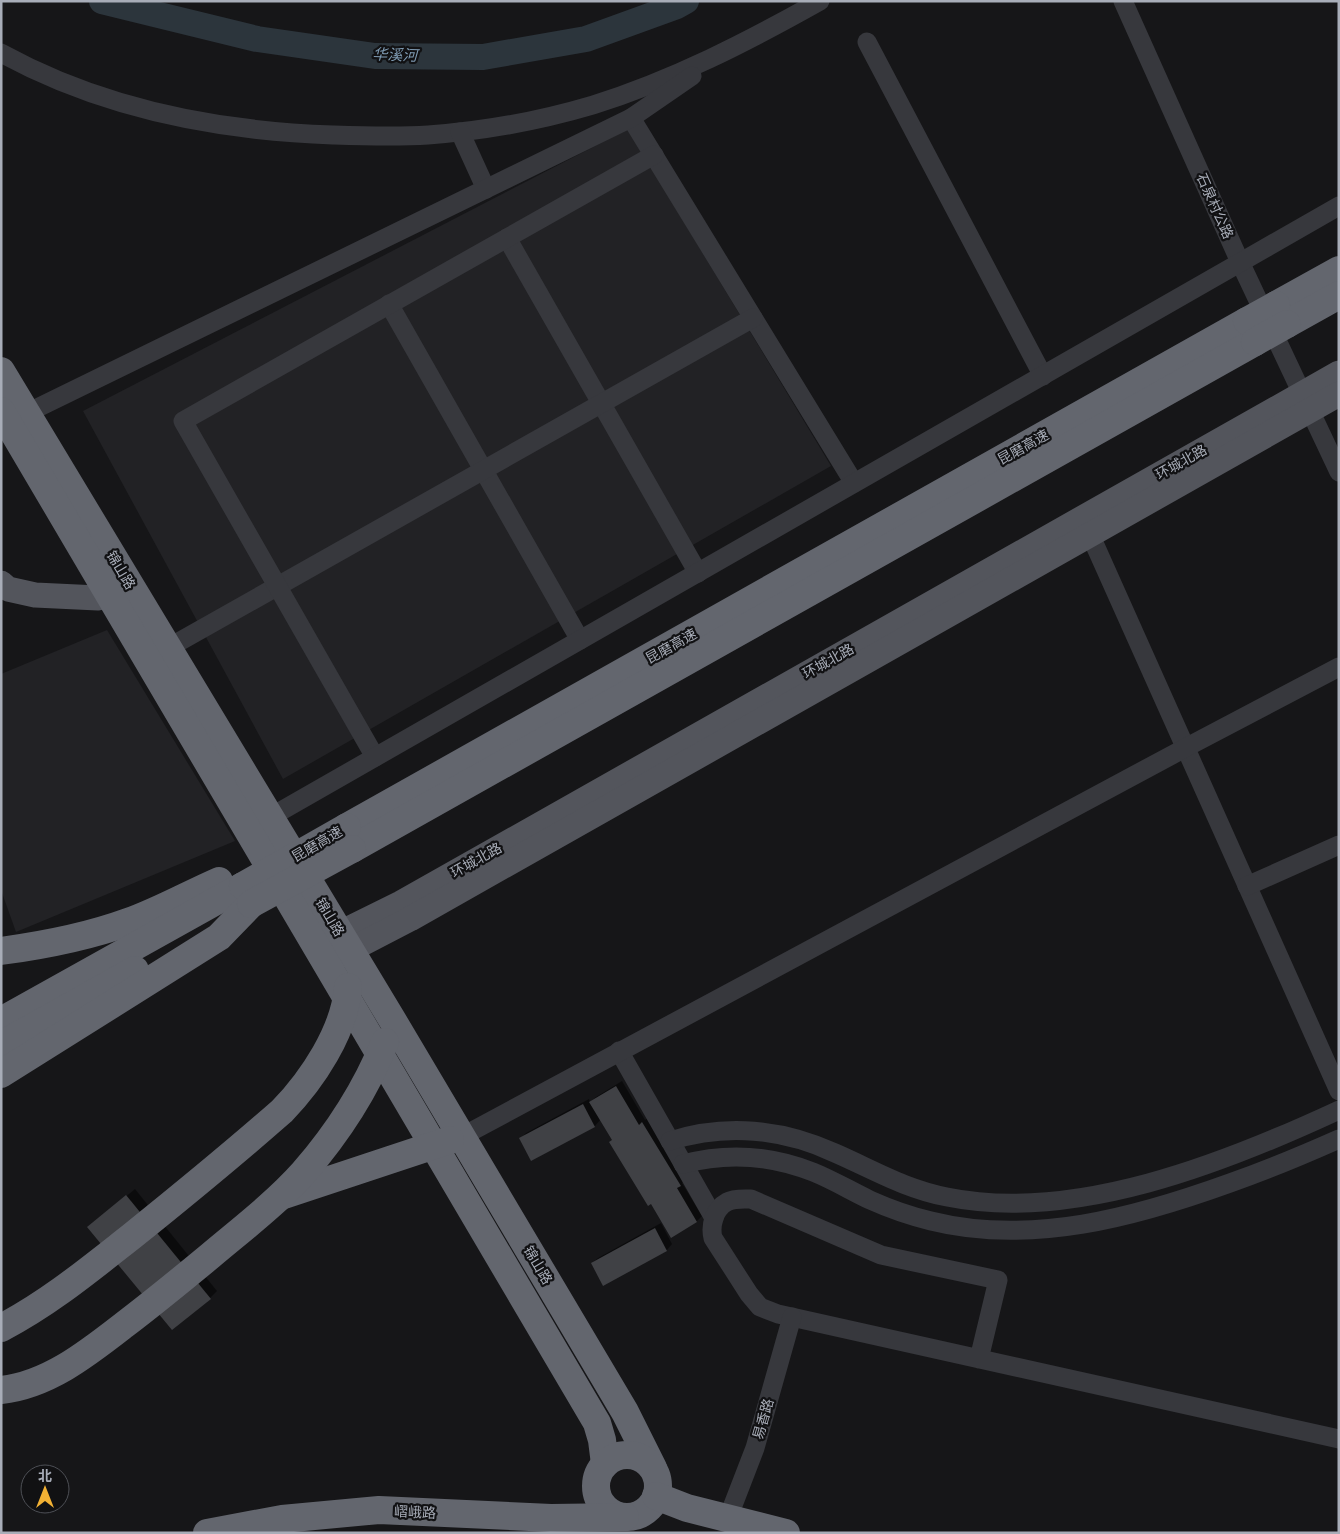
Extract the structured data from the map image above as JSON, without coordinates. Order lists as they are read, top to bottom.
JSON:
{
  "streets": {
    "highway": ["昆磨高速", "锦山路", "嶍峨路"],
    "main road": ["环城北路"],
    "street": ["石泉村公路", "易香路"]
  },
  "crossings": [
    ["石泉村公路", "环城北路"],
    ["环城北路", "锦山路"],
    ["锦山路", "嶍峨路"],
    ["易香路", "嶍峨路"]
  ],
  "water": ["华溪河"],
  "north": "top"
}
